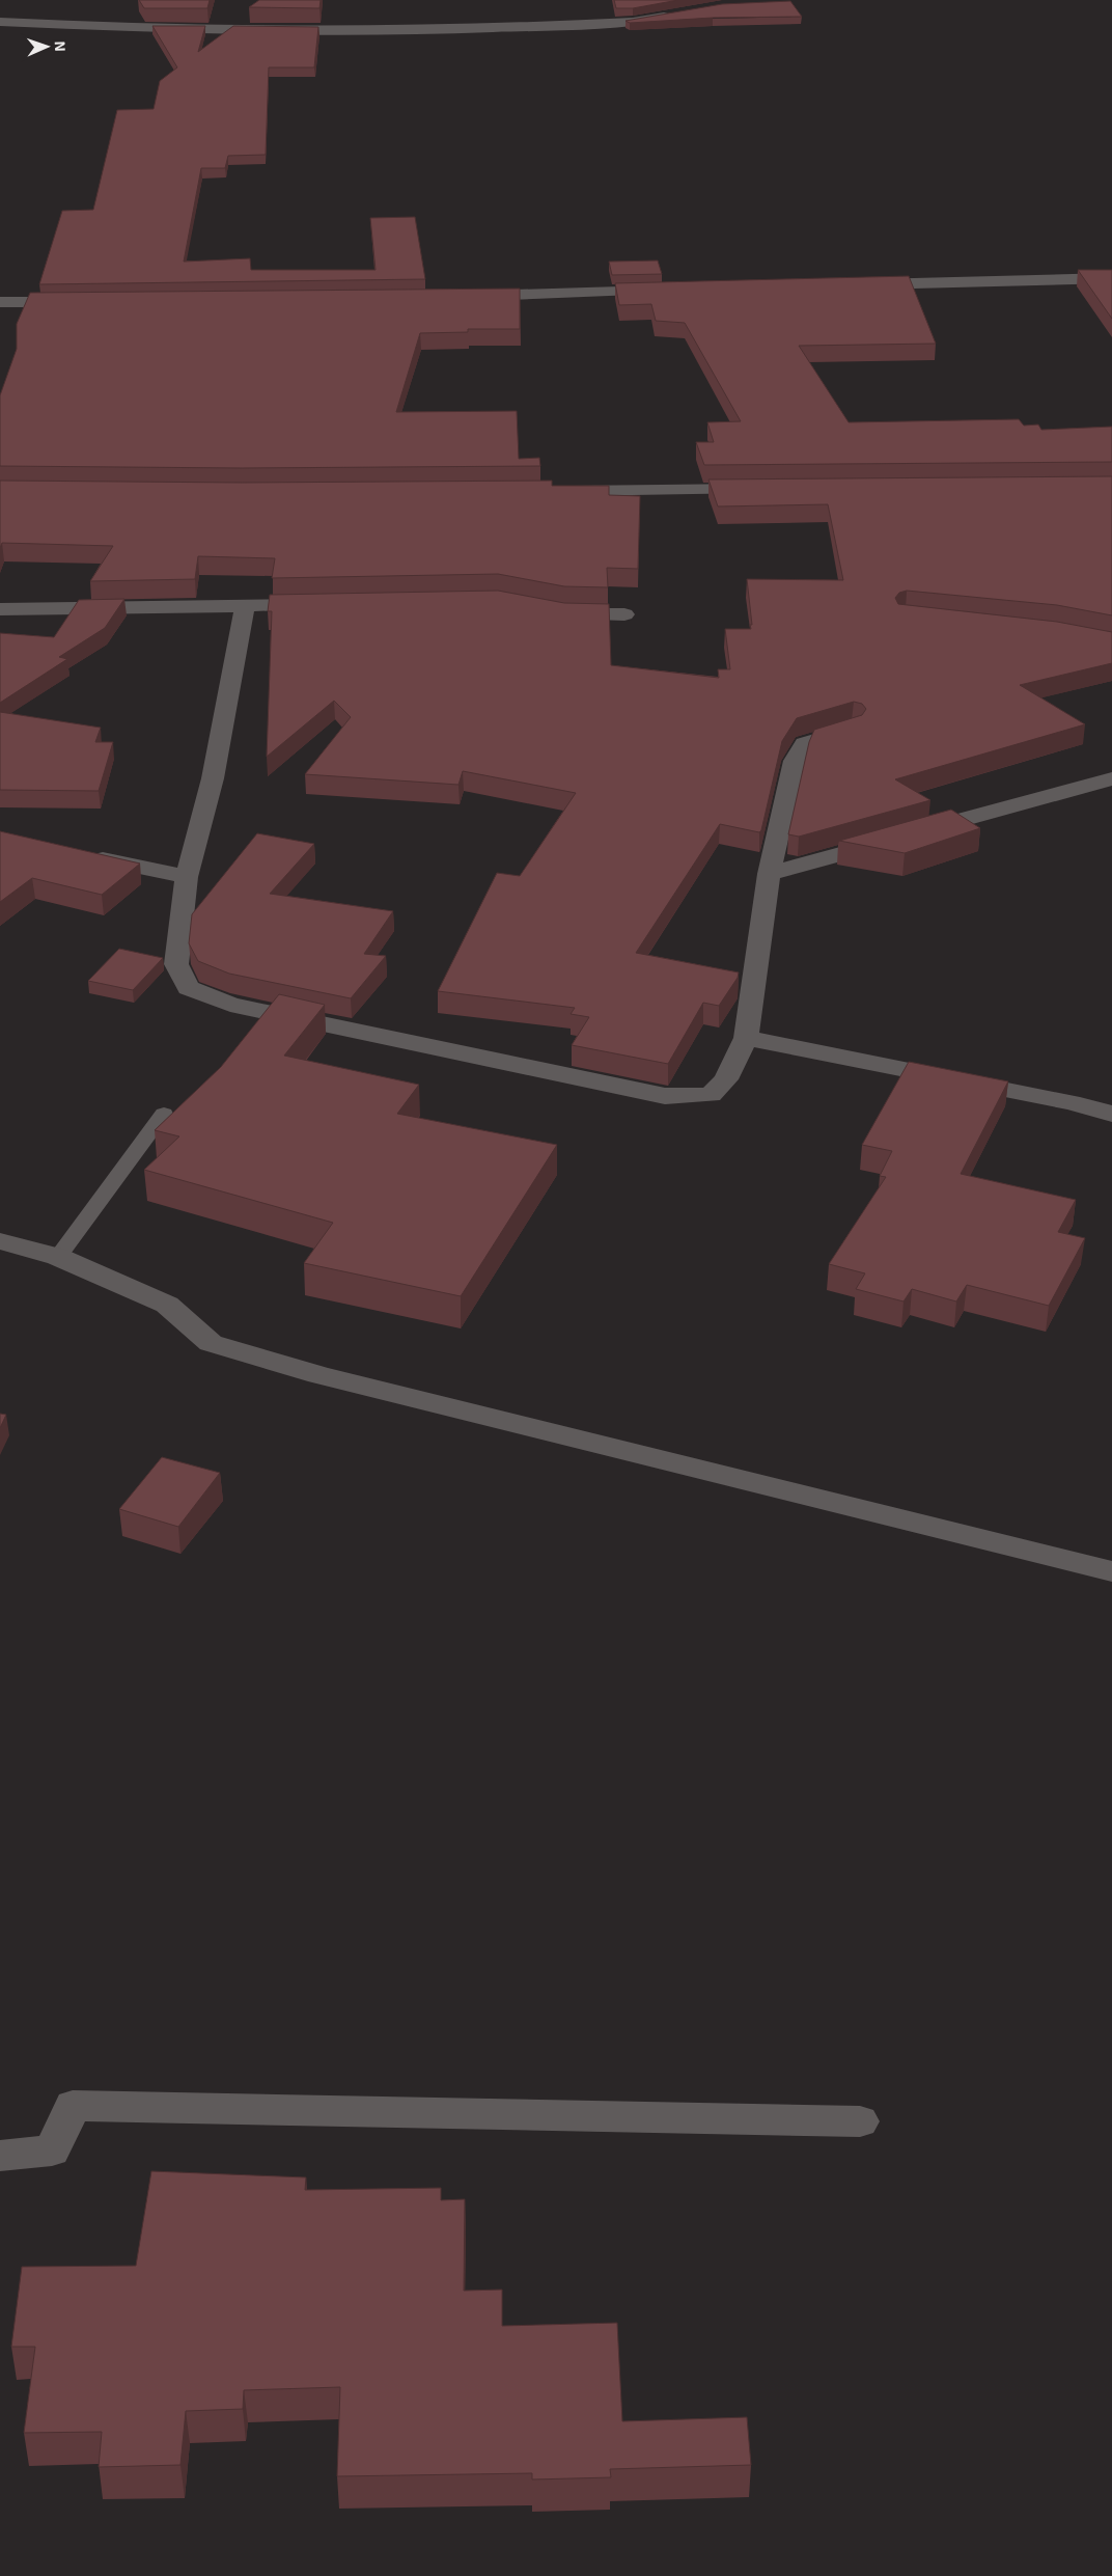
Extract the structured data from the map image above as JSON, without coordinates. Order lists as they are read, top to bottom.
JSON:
{
  "north": "right"
}
